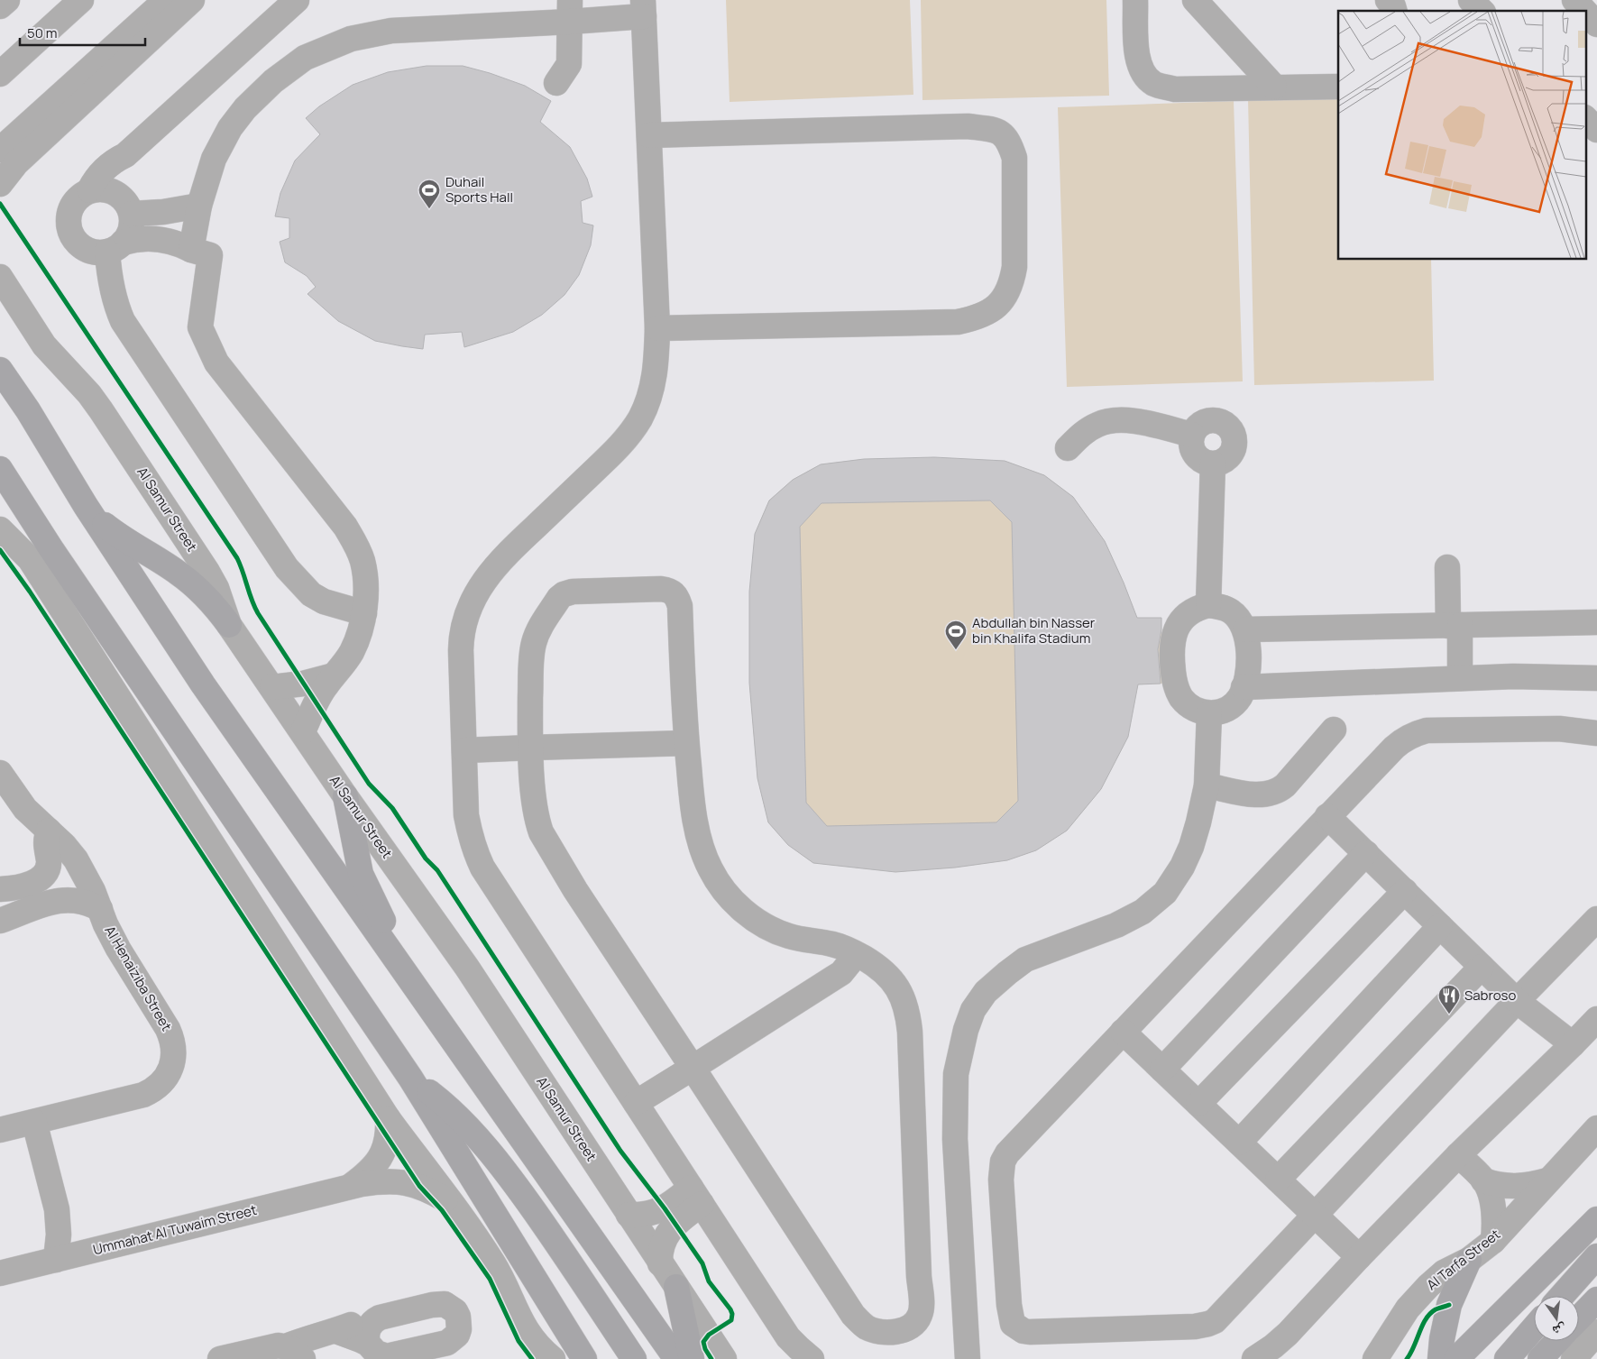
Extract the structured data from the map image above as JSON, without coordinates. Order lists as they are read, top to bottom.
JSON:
{
  "streets": {
    "street": [
      "Al Samur Street",
      "Al Henaiziba Street",
      "Ummahat Al Tuwaim Street",
      "Al Tarfa Street"
    ]
  },
  "places": {
    "sports": ["Duhail Sports Hall", "Abdullah bin Nasser bin Khalifa Stadium"],
    "restaurant": ["Sabroso"]
  },
  "scale_bar": "50 m",
  "north": "bottom"
}
